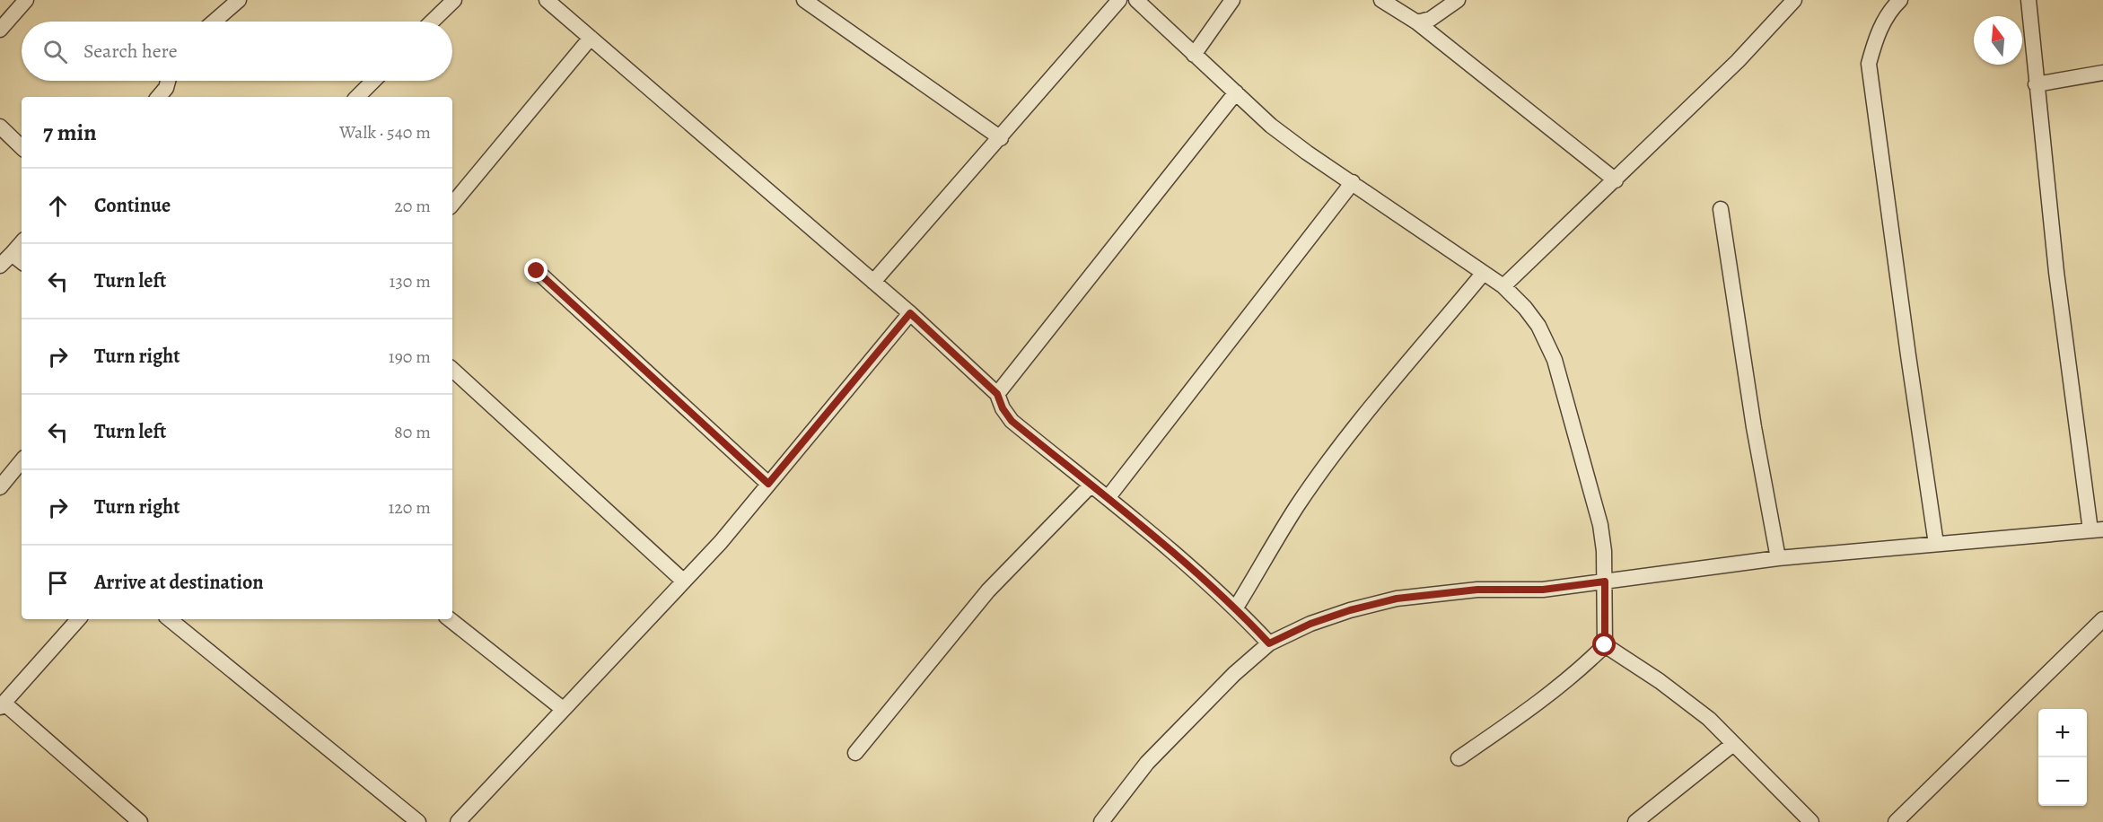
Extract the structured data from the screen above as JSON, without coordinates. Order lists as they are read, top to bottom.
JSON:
{
  "north": "top",
  "page": {
    "search": "Search here",
    "heading": ["7 min", "Walk · 540 m"],
    "list": [
      ["Continue", "20 m"],
      ["Turn left", "130 m"],
      ["Turn right", "190 m"],
      ["Turn left", "80 m"],
      ["Turn right", "120 m"],
      "Arrive at destination"
    ],
    "map_buttons": ["+", "−"]
  }
}
